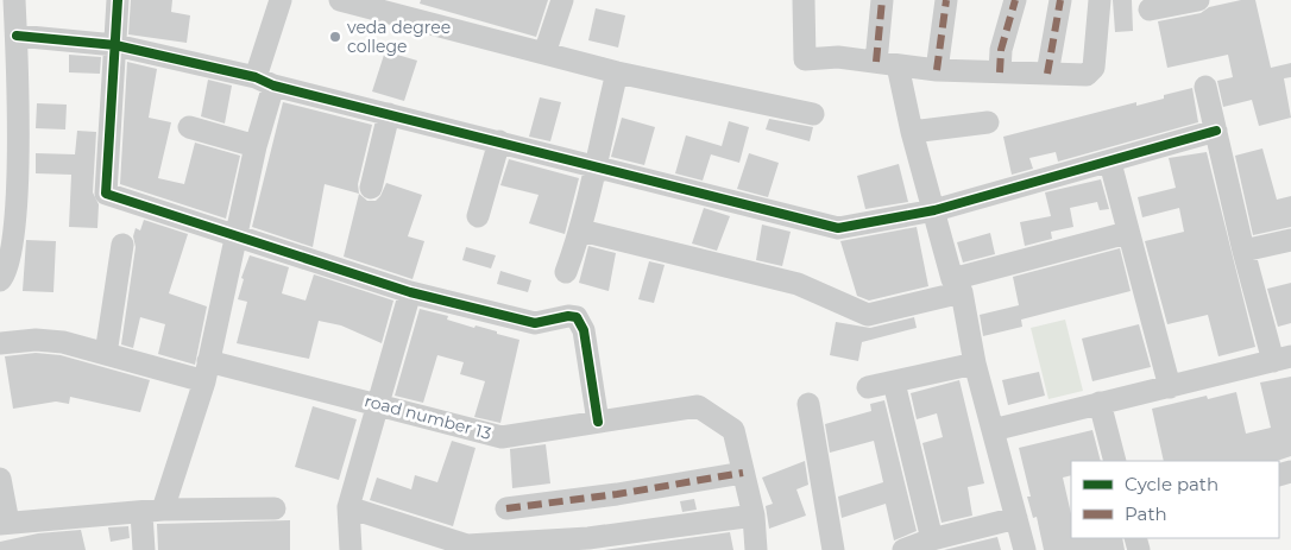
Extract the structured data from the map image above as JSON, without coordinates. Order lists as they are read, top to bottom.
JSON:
{
  "streets": {
    "street": ["road number 13"]
  },
  "places": ["veda degree college"],
  "legend": ["Cycle path", "Path"]
}
